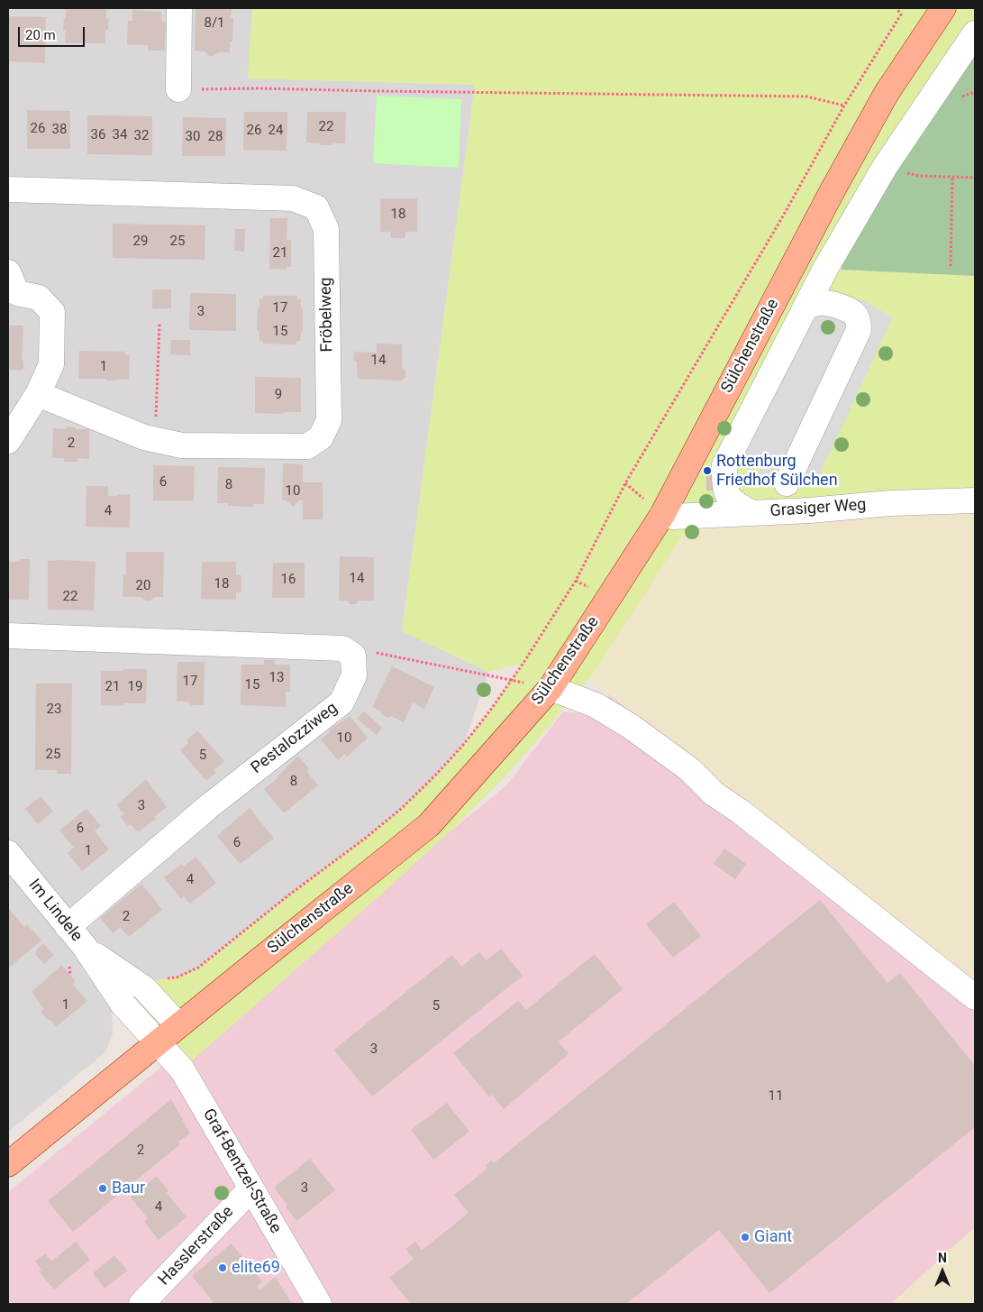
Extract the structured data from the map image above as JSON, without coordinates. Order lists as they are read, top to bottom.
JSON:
{
  "streets": {
    "main road": ["Sülchenstraße"],
    "street": [
      "Fröbelweg",
      "Grasiger Weg",
      "Pestalozziweg",
      "Im Lindele",
      "Graf-Bentzel-Straße",
      "Hasslerstraße"
    ]
  },
  "crossings": [
    ["Sülchenstraße", "Grasiger Weg"],
    ["Sülchenstraße", "Im Lindele"],
    ["Sülchenstraße", "Graf-Bentzel-Straße"],
    ["Pestalozziweg", "Im Lindele"],
    ["Im Lindele", "Graf-Bentzel-Straße"],
    ["Graf-Bentzel-Straße", "Hasslerstraße"]
  ],
  "places": [
    "Rottenburg Friedhof Sülchen",
    "Baur",
    "Giant",
    "elite69"
  ],
  "house_numbers": [
    "8/1",
    "22",
    "26",
    "38",
    "26",
    "24",
    "36",
    "34",
    "32",
    "30",
    "28",
    "18",
    "29",
    "25",
    "21",
    "17",
    "3",
    "15",
    "14",
    "1",
    "9",
    "2",
    "6",
    "8",
    "10",
    "4",
    "14",
    "16",
    "18",
    "20",
    "22",
    "13",
    "17",
    "15",
    "21",
    "19",
    "23",
    "10",
    "25",
    "5",
    "8",
    "3",
    "6",
    "6",
    "1",
    "4",
    "2",
    "1",
    "5",
    "3",
    "11",
    "2",
    "3",
    "4"
  ],
  "scale_bar": "20 m",
  "north": "top"
}
